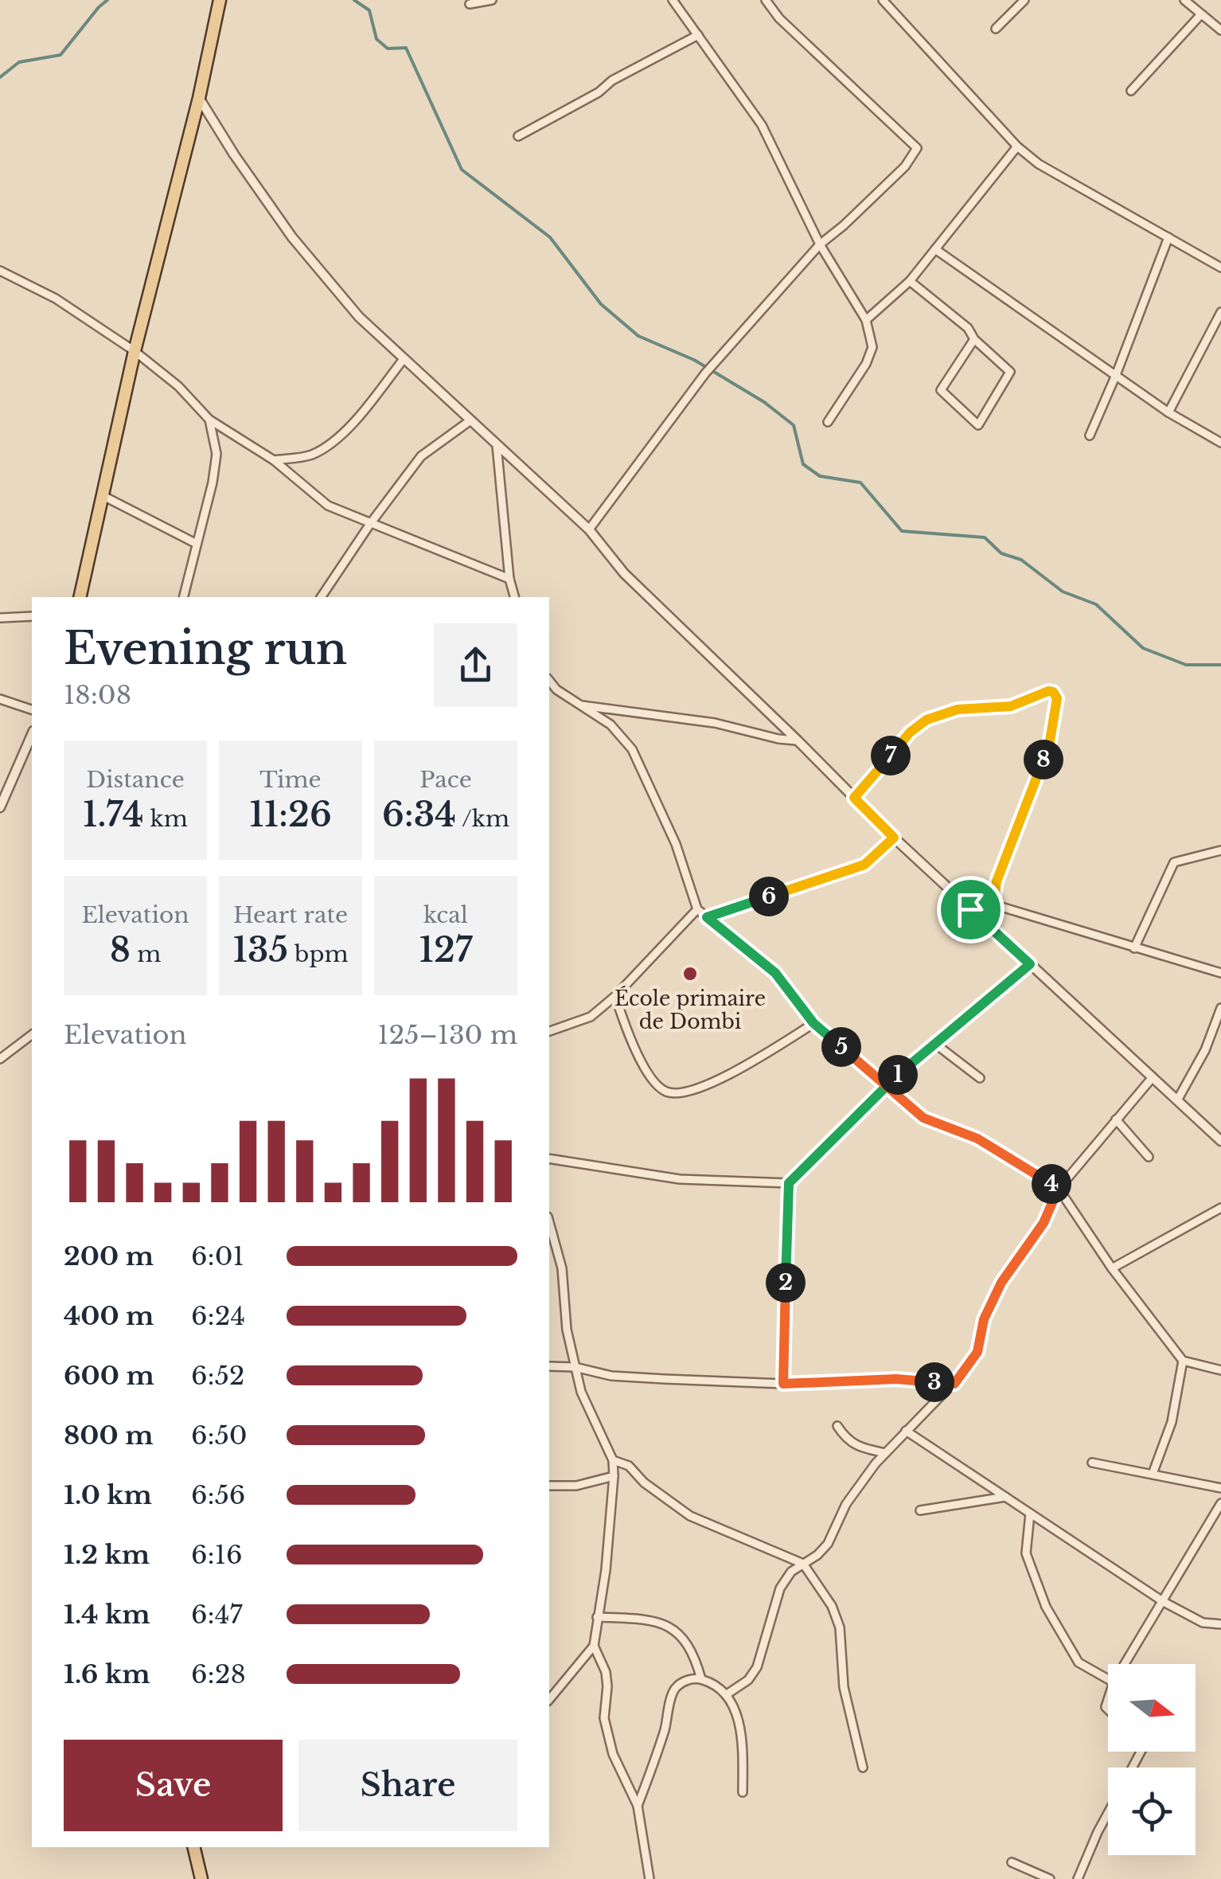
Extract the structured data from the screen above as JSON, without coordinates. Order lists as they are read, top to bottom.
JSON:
{
  "places": ["École primaire de Dombi"],
  "north": "right",
  "page": {
    "heading": ["Evening run", "18:08"],
    "stats": [
      ["Distance", "1.74 km"],
      ["Time", "11:26"],
      ["Pace", "6:34 /km"],
      ["Elevation", "8 m"],
      ["Heart rate", "135 bpm"],
      ["kcal", "127"]
    ],
    "pins": [
      "7",
      "8",
      "6",
      "5",
      "1",
      "4",
      "2",
      "3"
    ],
    "chart": ["Elevation", "125–130 m"],
    "list": [
      {
        "name": "200 m",
        "note": "6:01"
      },
      {
        "name": "400 m",
        "note": "6:24"
      },
      {
        "name": "600 m",
        "note": "6:52"
      },
      {
        "name": "800 m",
        "note": "6:50"
      },
      {
        "name": "1.0 km",
        "note": "6:56"
      },
      {
        "name": "1.2 km",
        "note": "6:16"
      },
      {
        "name": "1.4 km",
        "note": "6:47"
      },
      {
        "name": "1.6 km",
        "note": "6:28"
      }
    ],
    "buttons": ["Save", "Share"]
  }
}
